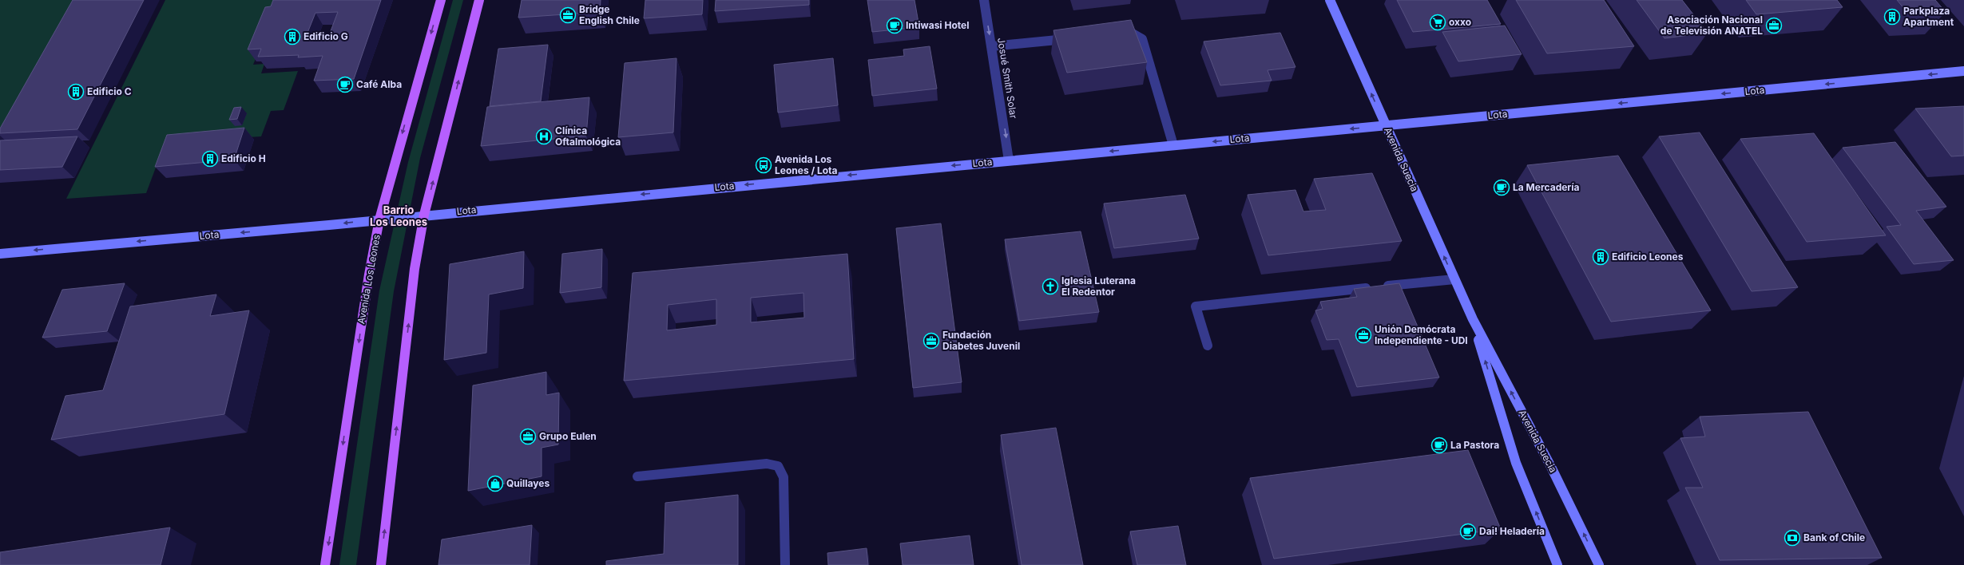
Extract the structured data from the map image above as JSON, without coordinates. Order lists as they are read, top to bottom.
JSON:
{
  "streets": {
    "main road": ["Avenida Los Leones"],
    "street": ["Josué Smith Solar", "Lota", "Avenida Suecia"]
  },
  "crossings": [
    ["Josué Smith Solar", "Lota"],
    ["Lota", "Avenida Suecia"],
    ["Lota", "Avenida Los Leones"]
  ],
  "one_way": ["Josué Smith Solar", "Lota", "Avenida Suecia"],
  "districts": ["Barrio Los Leones"],
  "places": {
    "office": [
      "Bridge English Chile",
      "Asociación Nacional de Televisión ANATEL",
      "Unión Demócrata Independiente - UDI",
      "Fundación Diabetes Juvenil",
      "Grupo Eulen"
    ],
    "building": [
      "Parkplaza Apartment",
      "Edificio G",
      "Edificio C",
      "Edificio H",
      "Edificio Leones"
    ],
    "supermarket": ["oxxo"],
    "cafe": [
      "Intiwasi Hotel",
      "Café Alba",
      "La Mercadería",
      "La Pastora",
      "Dai! Heladería"
    ],
    "hospital": ["Clínica Oftalmológica"],
    "bus stop": ["Avenida Los Leones / Lota"],
    "church": ["Iglesia Luterana El Redentor"],
    "shop": ["Quillayes"],
    "bank": ["Bank of Chile"]
  }
}
